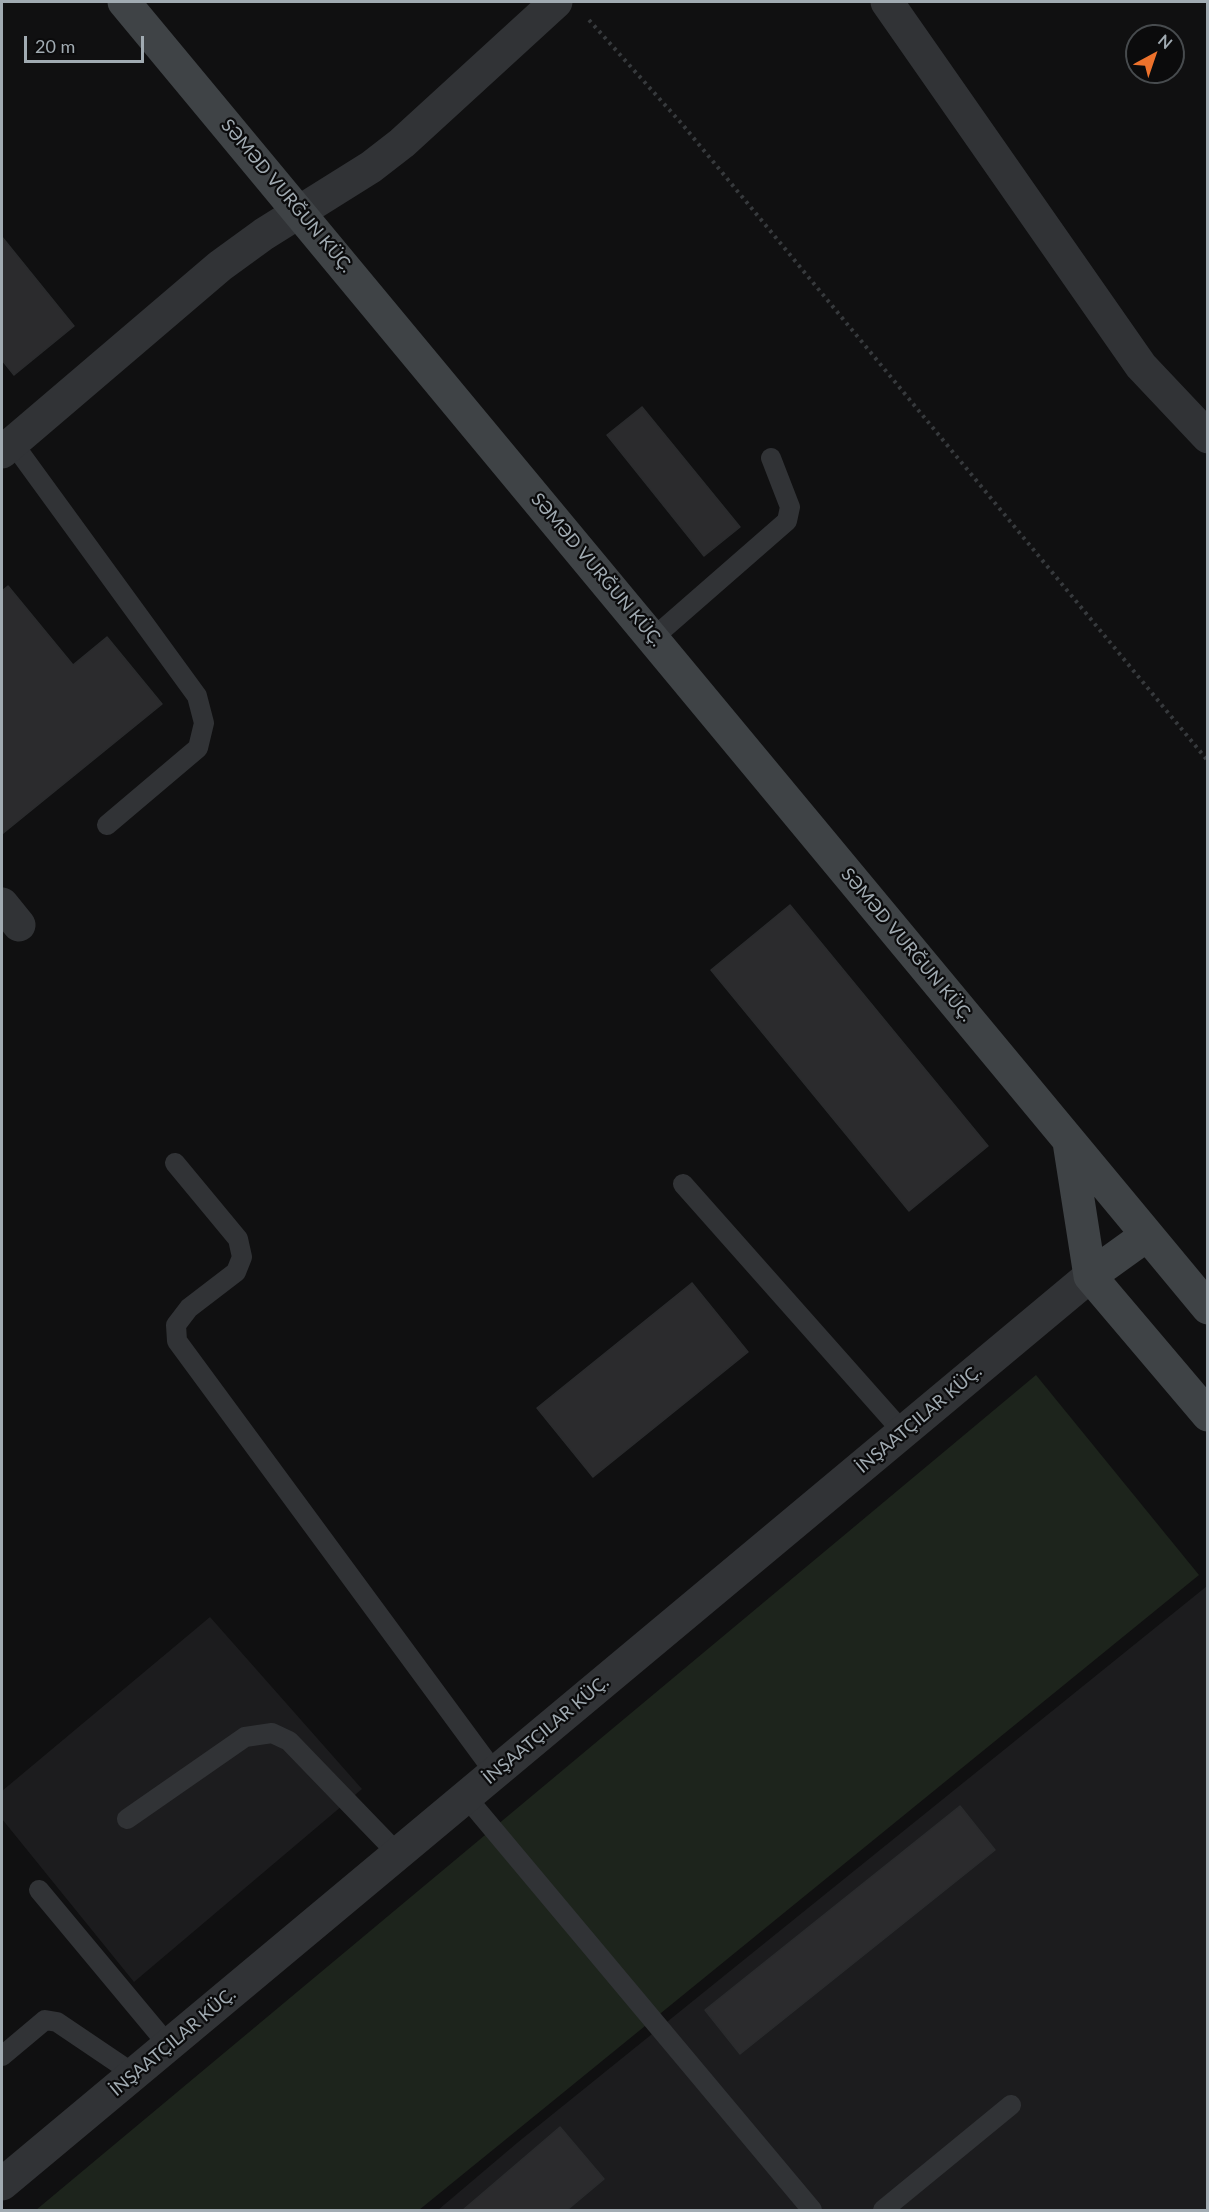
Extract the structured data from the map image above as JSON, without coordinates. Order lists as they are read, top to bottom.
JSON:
{
  "streets": {
    "main road": ["SƏMƏD VURĞUN KÜÇ."]
  },
  "scale_bar": "20 m",
  "north": "top right"
}
